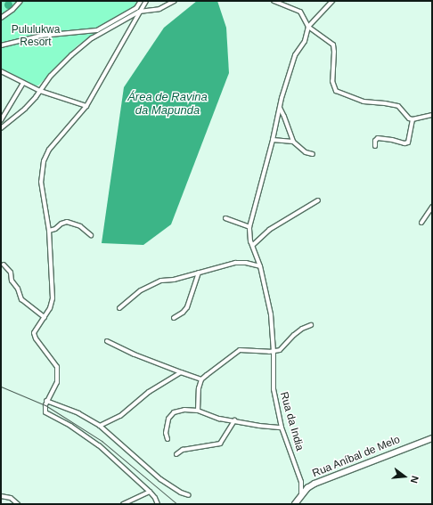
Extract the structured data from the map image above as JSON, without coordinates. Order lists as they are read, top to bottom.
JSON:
{
  "streets": {
    "street": ["Rua da India", "Rua Aníbal de Melo"]
  },
  "crossings": [
    ["Rua da India", "Rua Aníbal de Melo"]
  ],
  "water": ["Área de Ravina da Mapunda"],
  "parks": ["Pululukwa Resort"],
  "north": "right"
}
